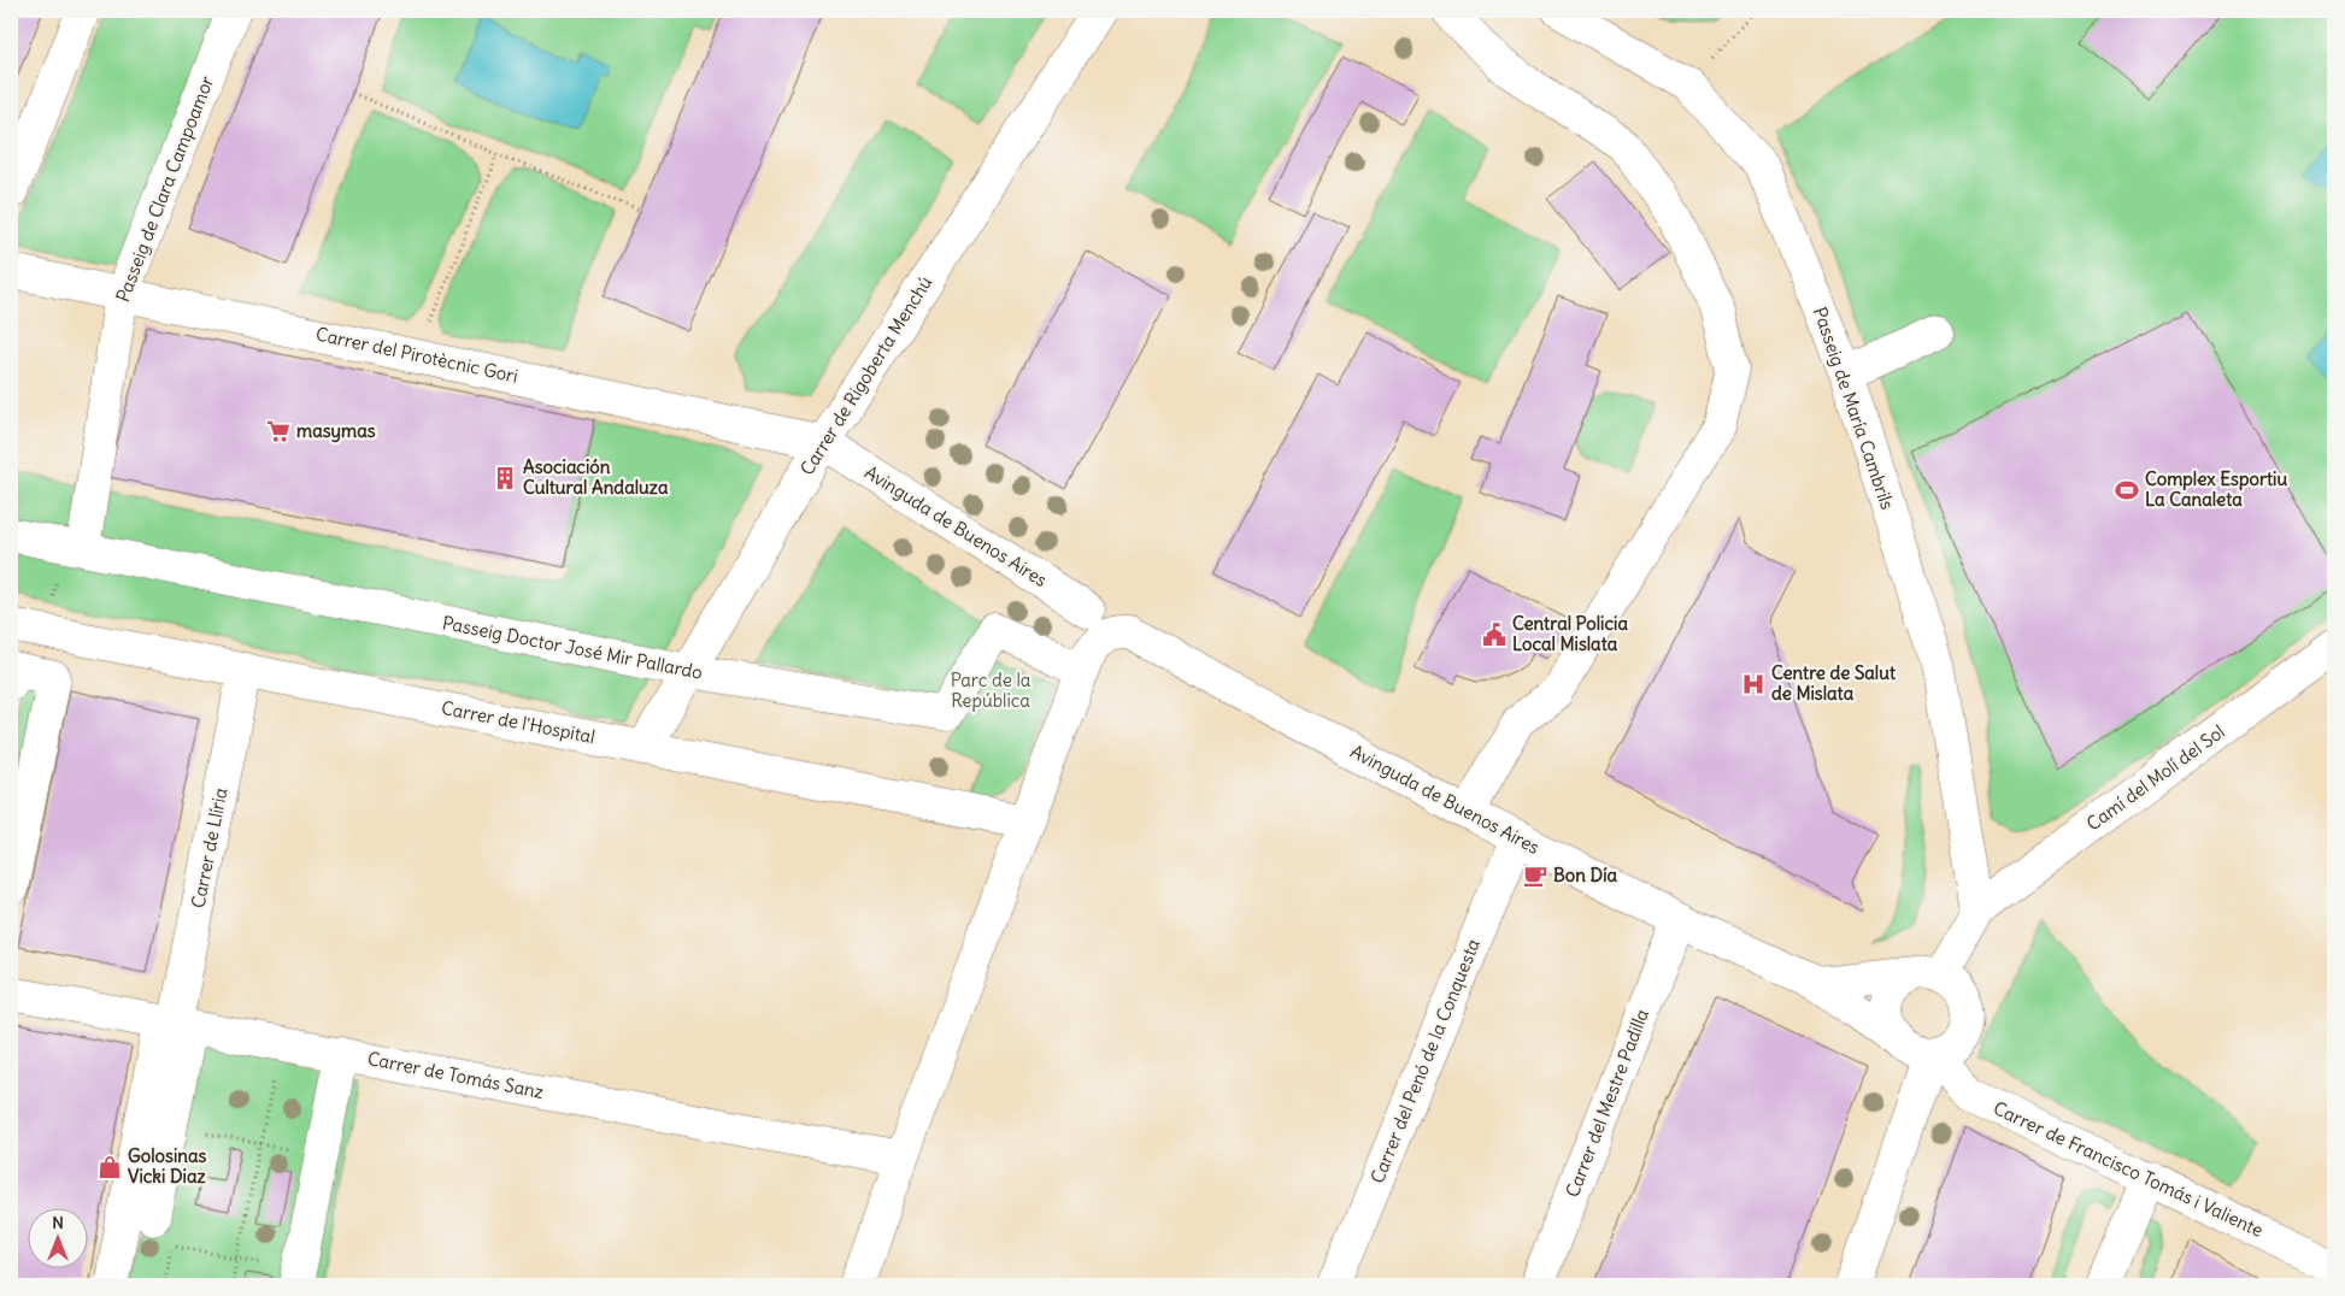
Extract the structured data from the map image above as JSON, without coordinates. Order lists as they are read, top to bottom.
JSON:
{
  "streets": {
    "street": [
      "Passeig de Clara Campoamor",
      "Carrer del Pirotècnic Gori",
      "Carrer de Rigoberta Menchú",
      "Passeig de María Cambrils",
      "Avinguda de Buenos Aires",
      "Passeig Doctor José Mir Pallardo",
      "Carrer de l'Hospital",
      "Camí del Molí del Sol",
      "Carrer de Llíria",
      "Carrer del Penó de la Conquesta",
      "Carrer de Tomás Sanz",
      "Carrer del Mestre Padilla",
      "Carrer de Francisco Tomás i Valiente"
    ]
  },
  "crossings": [
    ["Passeig de Clara Campoamor", "Carrer del Pirotècnic Gori"],
    ["Passeig de Clara Campoamor", "Passeig Doctor José Mir Pallardo"],
    ["Carrer del Pirotècnic Gori", "Carrer de Rigoberta Menchú"],
    ["Carrer del Pirotècnic Gori", "Avinguda de Buenos Aires"],
    ["Carrer de Rigoberta Menchú", "Avinguda de Buenos Aires"],
    ["Carrer de Rigoberta Menchú", "Passeig Doctor José Mir Pallardo"],
    ["Carrer de Rigoberta Menchú", "Carrer de l'Hospital"],
    ["Passeig de María Cambrils", "Camí del Molí del Sol"],
    ["Avinguda de Buenos Aires", "Carrer del Penó de la Conquesta"],
    ["Avinguda de Buenos Aires", "Carrer del Mestre Padilla"],
    ["Avinguda de Buenos Aires", "Carrer de Francisco Tomás i Valiente"],
    ["Carrer de l'Hospital", "Carrer de Llíria"],
    ["Carrer de Llíria", "Carrer de Tomás Sanz"]
  ],
  "parks": ["Parc de la República"],
  "places": {
    "supermarket": ["masymas"],
    "building": ["Asociación Cultural Andaluza"],
    "sports": ["Complex Esportiu La Canaleta"],
    "public building": ["Central Policia Local Mislata"],
    "hospital": ["Centre de Salut de Mislata"],
    "cafe": ["Bon Día"],
    "shop": ["Golosinas Vicki Diaz"]
  },
  "north": "top"
}
